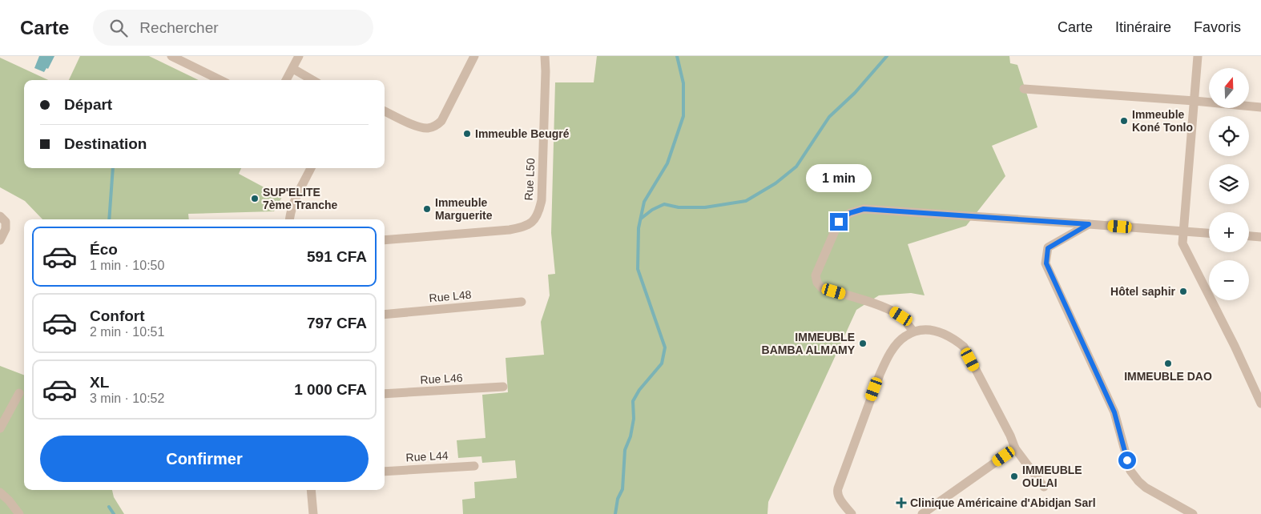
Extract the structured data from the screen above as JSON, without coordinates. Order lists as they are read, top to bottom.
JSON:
{
  "streets": {
    "street": [
      "Rue L50",
      "Rue L48",
      "Rue L46",
      "Rue L44"
    ]
  },
  "places": {
    "other": [
      "Immeuble Koné Tonlo",
      "Immeuble Beugré",
      "SUP'ELITE 7ème Tranche",
      "Immeuble Marguerite",
      "Hôtel saphir",
      "IMMEUBLE BAMBA ALMAMY",
      "IMMEUBLE DAO",
      "IMMEUBLE OULAI"
    ],
    "health": ["Clinique Américaine d'Abidjan Sarl"]
  },
  "north": "top",
  "page": {
    "header": "Carte",
    "search": "Rechercher",
    "nav": ["Carte", "Itinéraire", "Favoris"],
    "map_buttons": ["+", "−"],
    "banner": ["Départ", "Destination"],
    "bubble": "1 min",
    "list": [
      {
        "name": "Éco",
        "note": "1 min · 10:50",
        "value": "591 CFA"
      },
      {
        "name": "Confort",
        "note": "2 min · 10:51",
        "value": "797 CFA"
      },
      {
        "name": "XL",
        "note": "3 min · 10:52",
        "value": "1 000 CFA"
      }
    ],
    "buttons": "Confirmer"
  }
}
